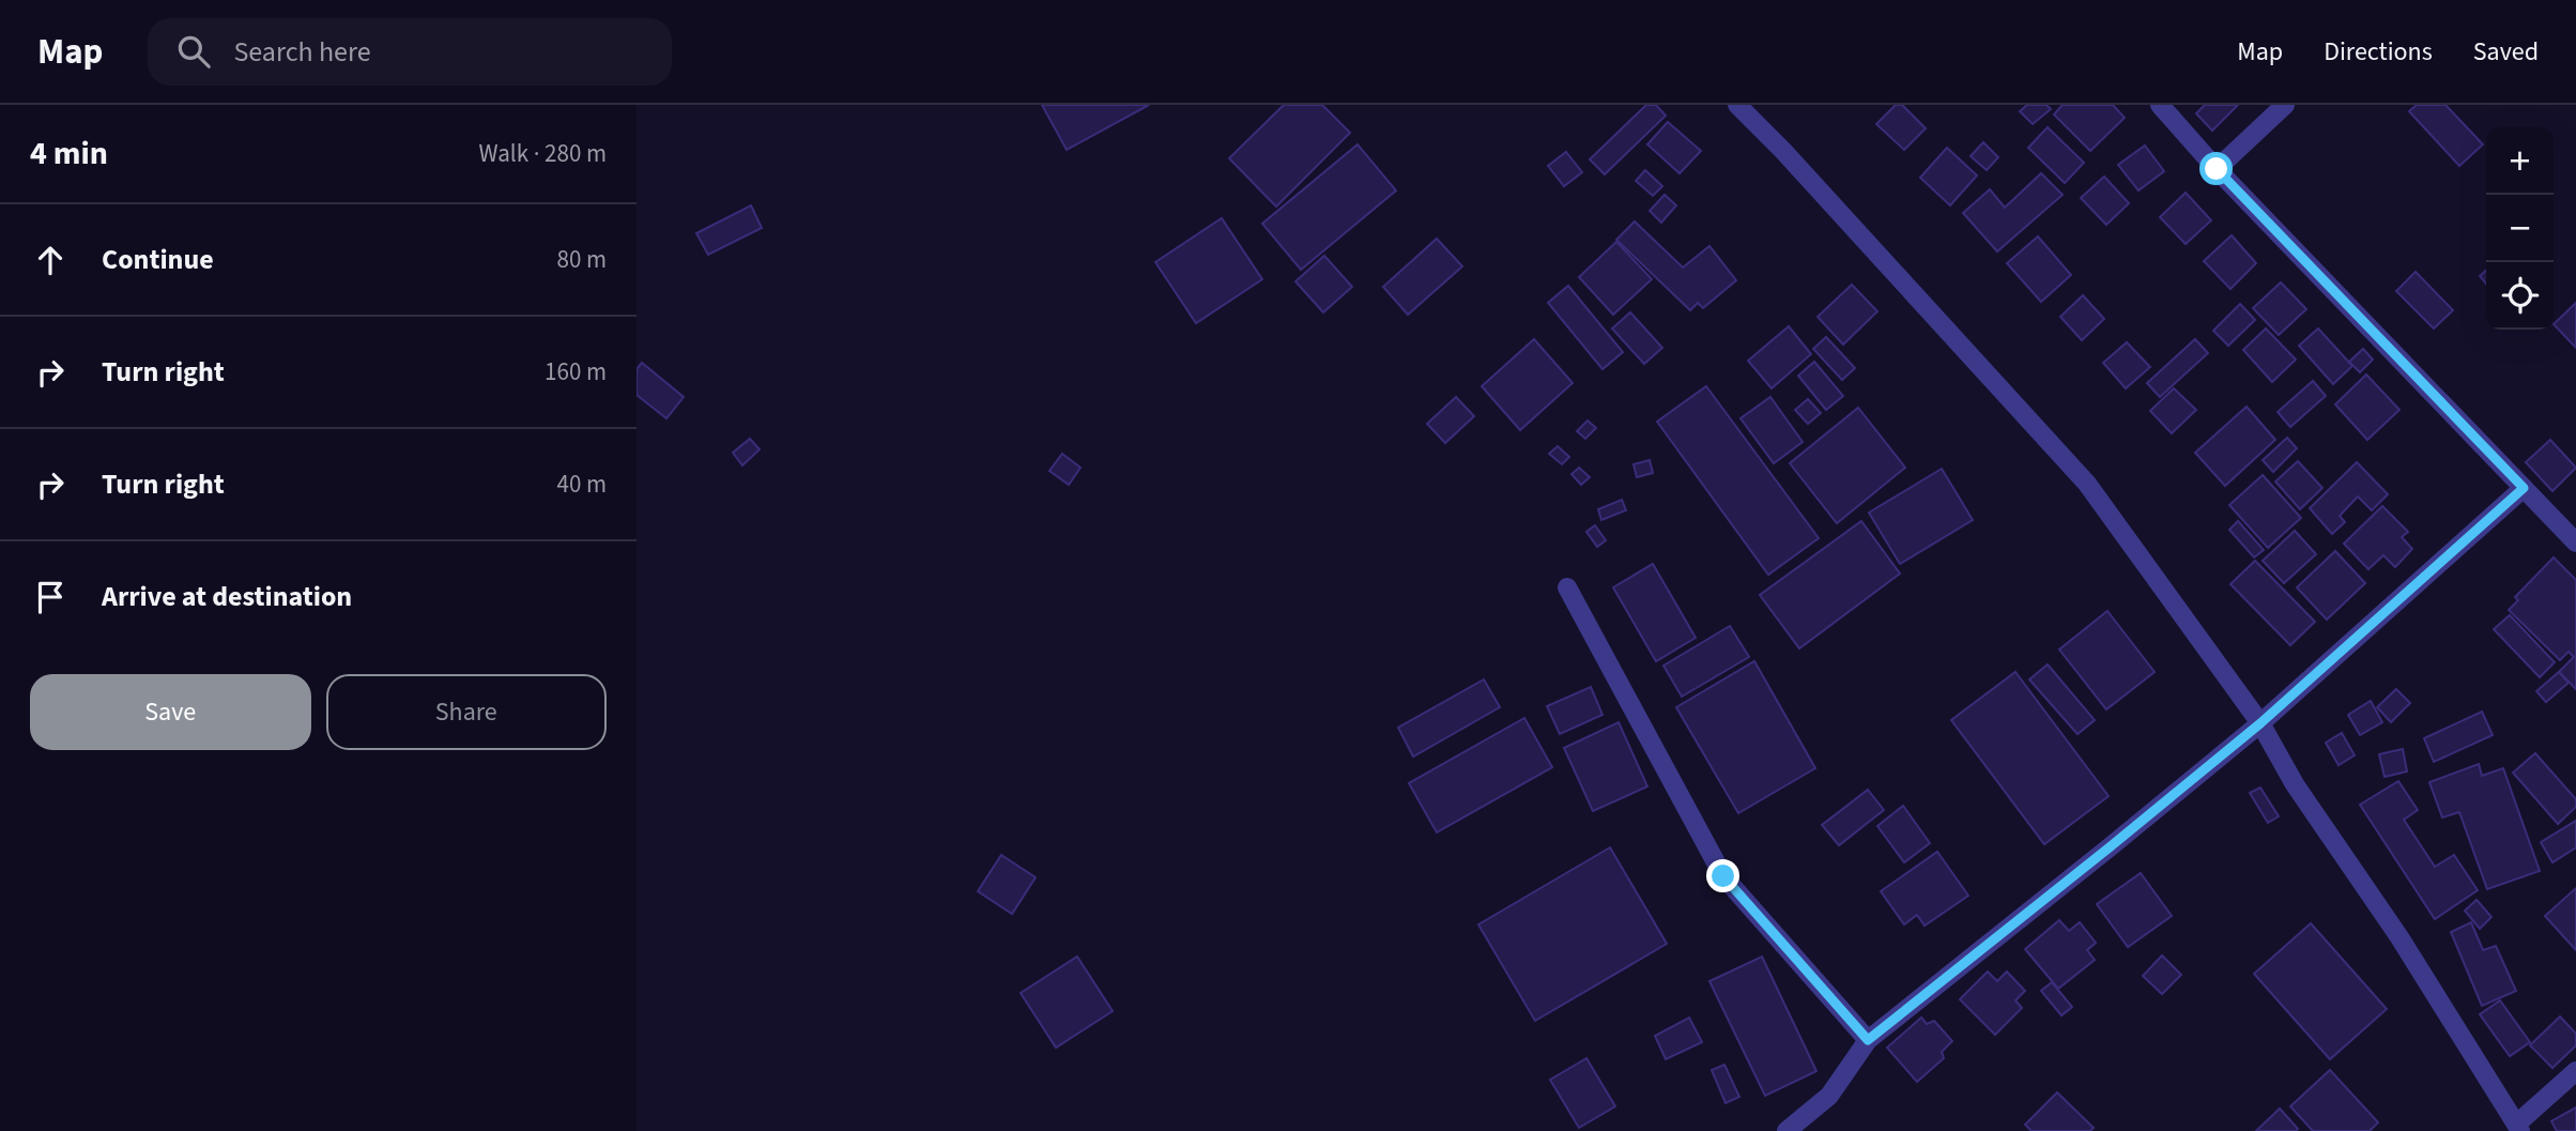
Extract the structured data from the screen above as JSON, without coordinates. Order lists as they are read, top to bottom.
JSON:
{
  "page": {
    "header": "Map",
    "search": "Search here",
    "nav": ["Map", "Directions", "Saved"],
    "heading": ["4 min", "Walk · 280 m"],
    "map_buttons": ["+", "−"],
    "list": [
      ["Continue", "80 m"],
      ["Turn right", "160 m"],
      ["Turn right", "40 m"],
      "Arrive at destination"
    ],
    "buttons": ["Save", "Share"]
  }
}
